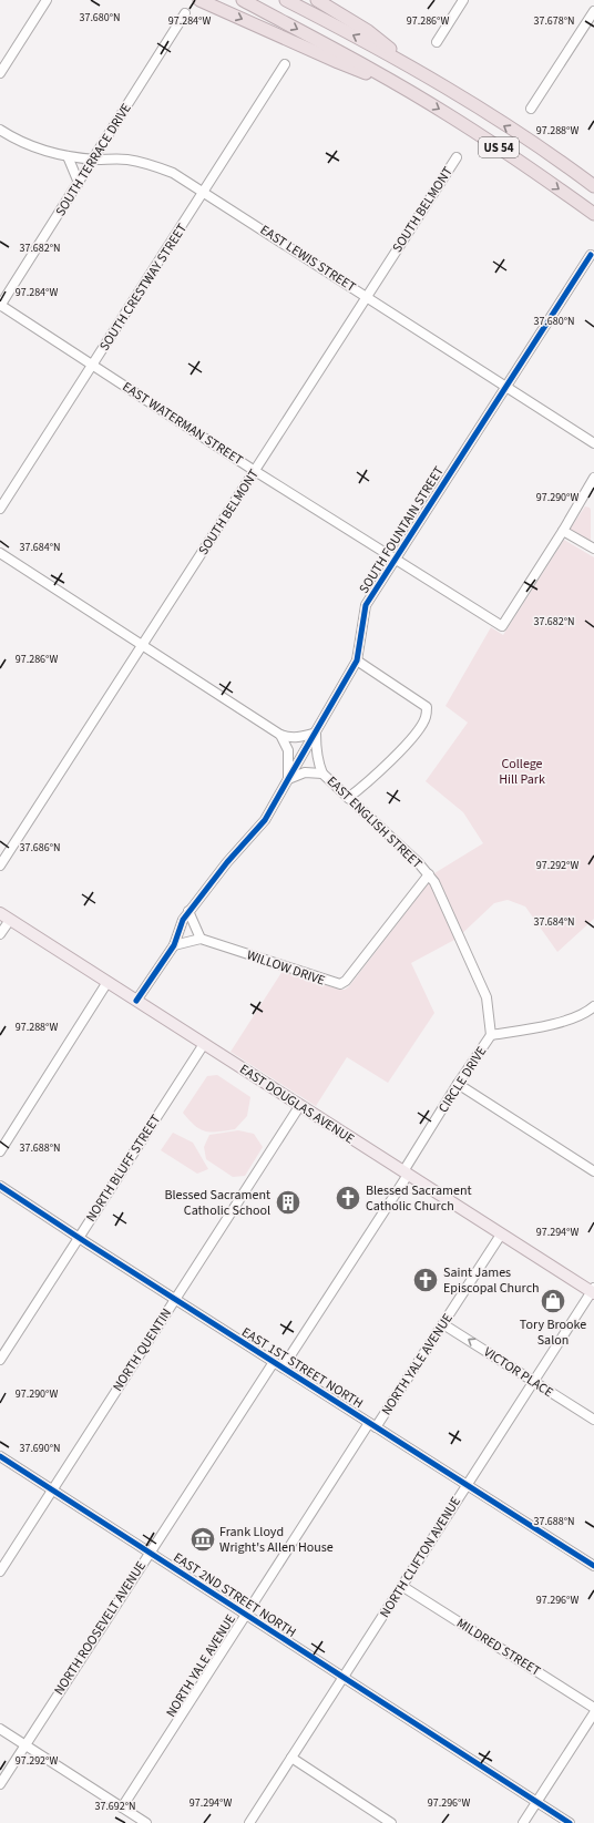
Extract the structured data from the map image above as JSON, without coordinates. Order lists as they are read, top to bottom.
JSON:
{
  "streets": {
    "highway": ["US 54"],
    "main road": ["EAST DOUGLAS AVENUE"],
    "street": [
      "SOUTH TERRACE DRIVE",
      "SOUTH BELMONT",
      "EAST LEWIS STREET",
      "SOUTH CRESTWAY STREET",
      "EAST WATERMAN STREET",
      "SOUTH FOUNTAIN STREET",
      "EAST ENGLISH STREET",
      "WILLOW DRIVE",
      "CIRCLE DRIVE",
      "NORTH BLUFF STREET",
      "NORTH QUENTIN",
      "NORTH YALE AVENUE",
      "EAST 1ST STREET NORTH",
      "VICTOR PLACE",
      "NORTH CLIFTON AVENUE",
      "EAST 2ND STREET NORTH",
      "NORTH ROOSEVELT AVENUE",
      "MILDRED STREET"
    ]
  },
  "crossings": [
    ["SOUTH TERRACE DRIVE", "EAST LEWIS STREET"],
    ["SOUTH TERRACE DRIVE", "EAST WATERMAN STREET"],
    ["SOUTH BELMONT", "EAST LEWIS STREET"],
    ["SOUTH BELMONT", "EAST WATERMAN STREET"],
    ["EAST LEWIS STREET", "SOUTH CRESTWAY STREET"],
    ["EAST LEWIS STREET", "SOUTH FOUNTAIN STREET"],
    ["SOUTH CRESTWAY STREET", "EAST WATERMAN STREET"],
    ["EAST WATERMAN STREET", "SOUTH FOUNTAIN STREET"],
    ["SOUTH FOUNTAIN STREET", "EAST ENGLISH STREET"],
    ["SOUTH FOUNTAIN STREET", "EAST DOUGLAS AVENUE"],
    ["EAST ENGLISH STREET", "WILLOW DRIVE"],
    ["EAST ENGLISH STREET", "CIRCLE DRIVE"],
    ["CIRCLE DRIVE", "EAST DOUGLAS AVENUE"],
    ["EAST DOUGLAS AVENUE", "NORTH BLUFF STREET"],
    ["EAST DOUGLAS AVENUE", "NORTH QUENTIN"],
    ["EAST DOUGLAS AVENUE", "NORTH YALE AVENUE"],
    ["EAST DOUGLAS AVENUE", "NORTH CLIFTON AVENUE"],
    ["NORTH BLUFF STREET", "EAST 1ST STREET NORTH"],
    ["NORTH QUENTIN", "EAST 1ST STREET NORTH"],
    ["NORTH QUENTIN", "EAST 2ND STREET NORTH"],
    ["NORTH YALE AVENUE", "EAST 1ST STREET NORTH"],
    ["NORTH YALE AVENUE", "VICTOR PLACE"],
    ["NORTH YALE AVENUE", "EAST 2ND STREET NORTH"],
    ["EAST 1ST STREET NORTH", "NORTH CLIFTON AVENUE"],
    ["EAST 1ST STREET NORTH", "NORTH ROOSEVELT AVENUE"],
    ["VICTOR PLACE", "NORTH CLIFTON AVENUE"],
    ["NORTH CLIFTON AVENUE", "EAST 2ND STREET NORTH"],
    ["NORTH CLIFTON AVENUE", "MILDRED STREET"],
    ["EAST 2ND STREET NORTH", "NORTH ROOSEVELT AVENUE"]
  ],
  "one_way": ["VICTOR PLACE"],
  "parks": ["College Hill Park"],
  "places": {
    "church": ["Blessed Sacrament Catholic Church", "Saint James Episcopal Church"],
    "building": ["Blessed Sacrament Catholic School"],
    "shop": ["Tory Brooke Salon"],
    "museum": ["Frank Lloyd Wright's Allen House"]
  },
  "coordinates": [
    "37.680°N",
    "97.284°W",
    "97.286°W",
    "37.678°N",
    "97.288°W",
    "37.682°N",
    "97.290°W",
    "37.684°N",
    "37.686°N",
    "97.292°W",
    "37.688°N",
    "97.294°W",
    "37.690°N",
    "97.296°W",
    "37.692°N"
  ]
}
